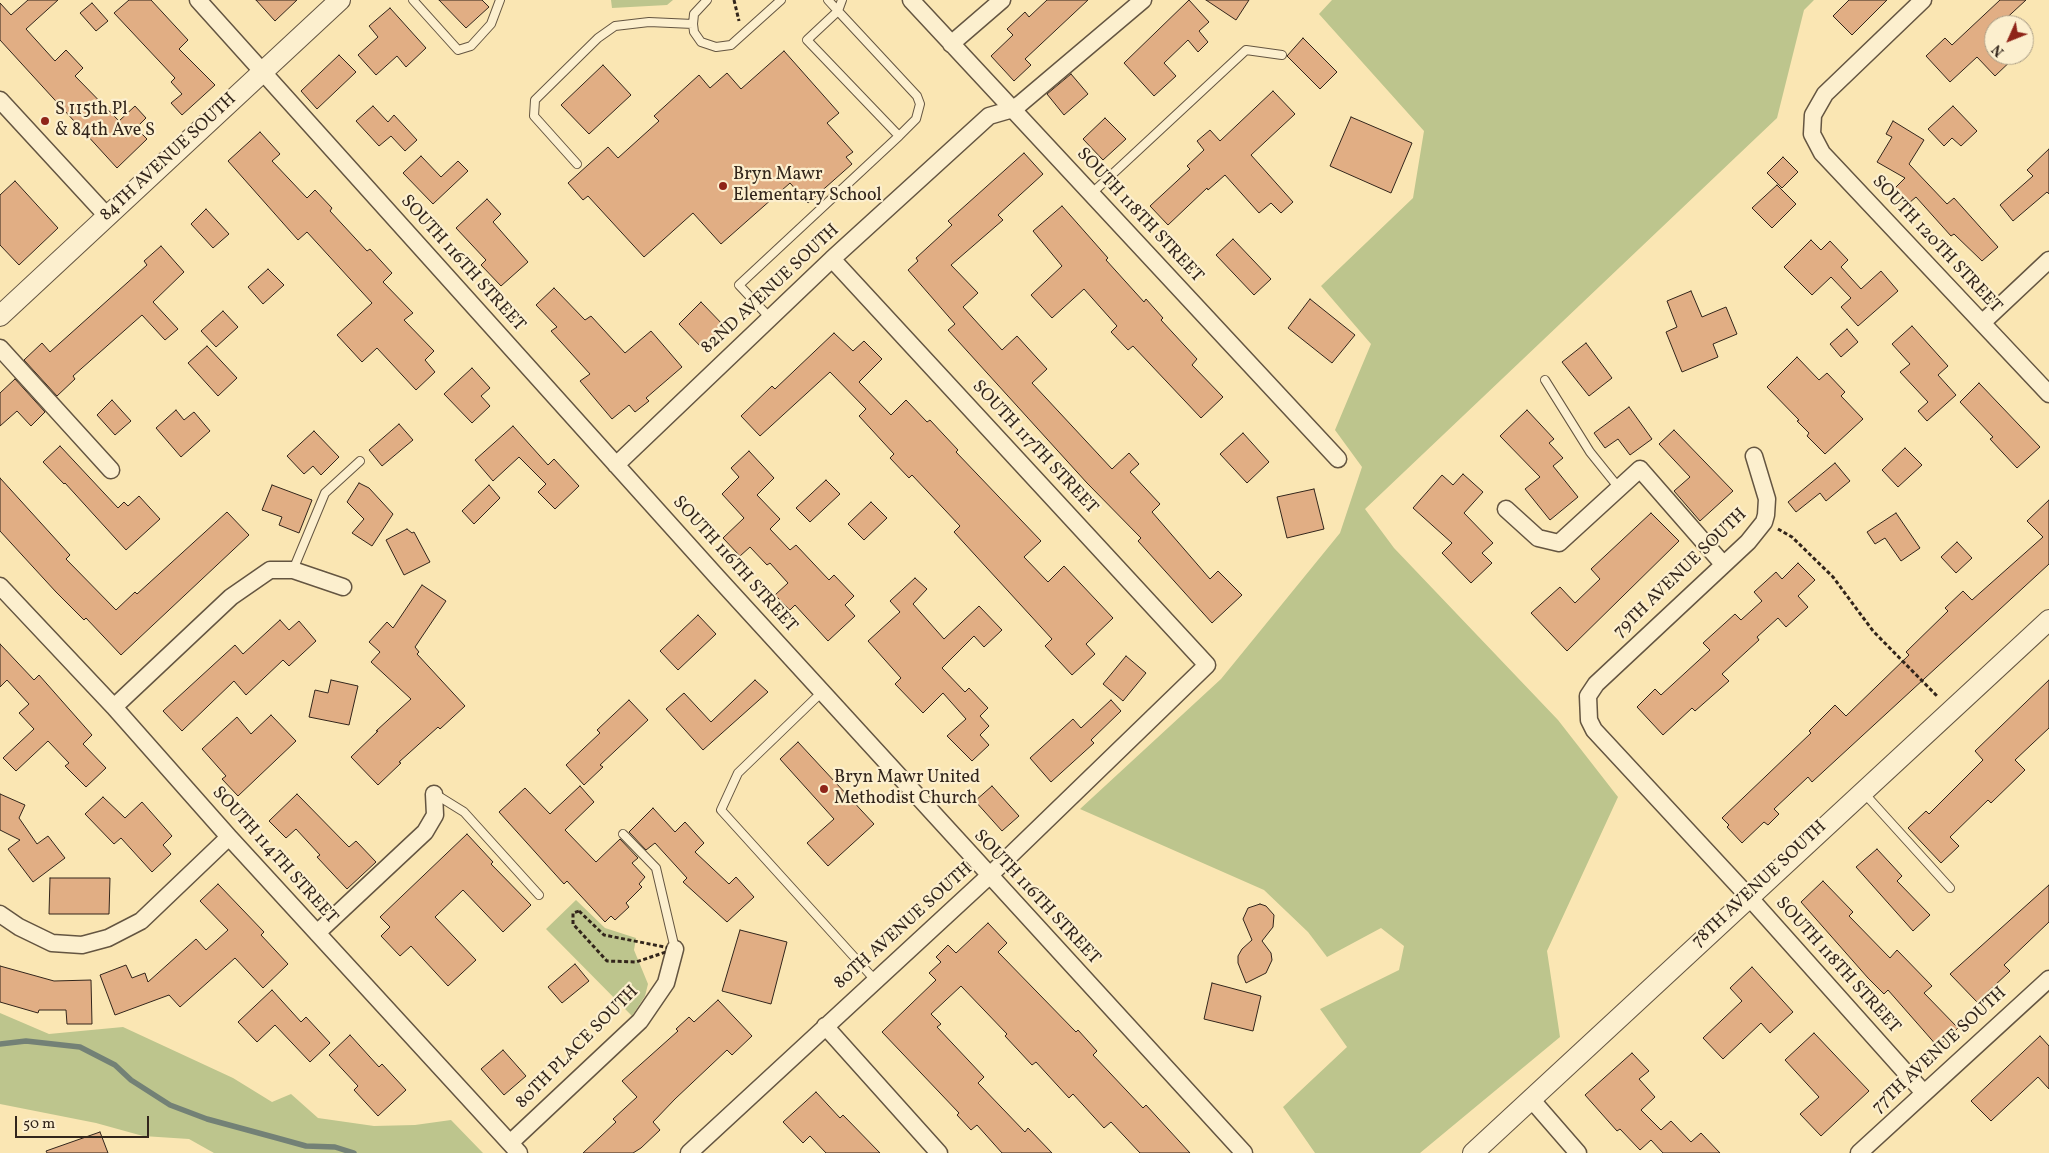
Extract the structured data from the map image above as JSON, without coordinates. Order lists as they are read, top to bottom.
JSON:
{
  "streets": {
    "street": [
      "84TH AVENUE SOUTH",
      "SOUTH 118TH STREET",
      "SOUTH 120TH STREET",
      "SOUTH 116TH STREET",
      "82ND AVENUE SOUTH",
      "SOUTH 117TH STREET",
      "79TH AVENUE SOUTH",
      "SOUTH 114TH STREET",
      "78TH AVENUE SOUTH",
      "80TH AVENUE SOUTH",
      "80TH PLACE SOUTH",
      "77TH AVENUE SOUTH"
    ]
  },
  "crossings": [
    ["84TH AVENUE SOUTH", "SOUTH 116TH STREET"],
    ["SOUTH 118TH STREET", "82ND AVENUE SOUTH"],
    ["SOUTH 118TH STREET", "79TH AVENUE SOUTH"],
    ["SOUTH 118TH STREET", "78TH AVENUE SOUTH"],
    ["SOUTH 118TH STREET", "77TH AVENUE SOUTH"],
    ["SOUTH 116TH STREET", "82ND AVENUE SOUTH"],
    ["SOUTH 116TH STREET", "80TH AVENUE SOUTH"],
    ["82ND AVENUE SOUTH", "SOUTH 117TH STREET"],
    ["SOUTH 117TH STREET", "80TH AVENUE SOUTH"],
    ["SOUTH 114TH STREET", "80TH PLACE SOUTH"]
  ],
  "places": ["S 115th Pl & 84th Ave S", "Bryn Mawr Elementary School", "Bryn Mawr United Methodist Church"],
  "scale_bar": "50 m",
  "north": "bottom left"
}
